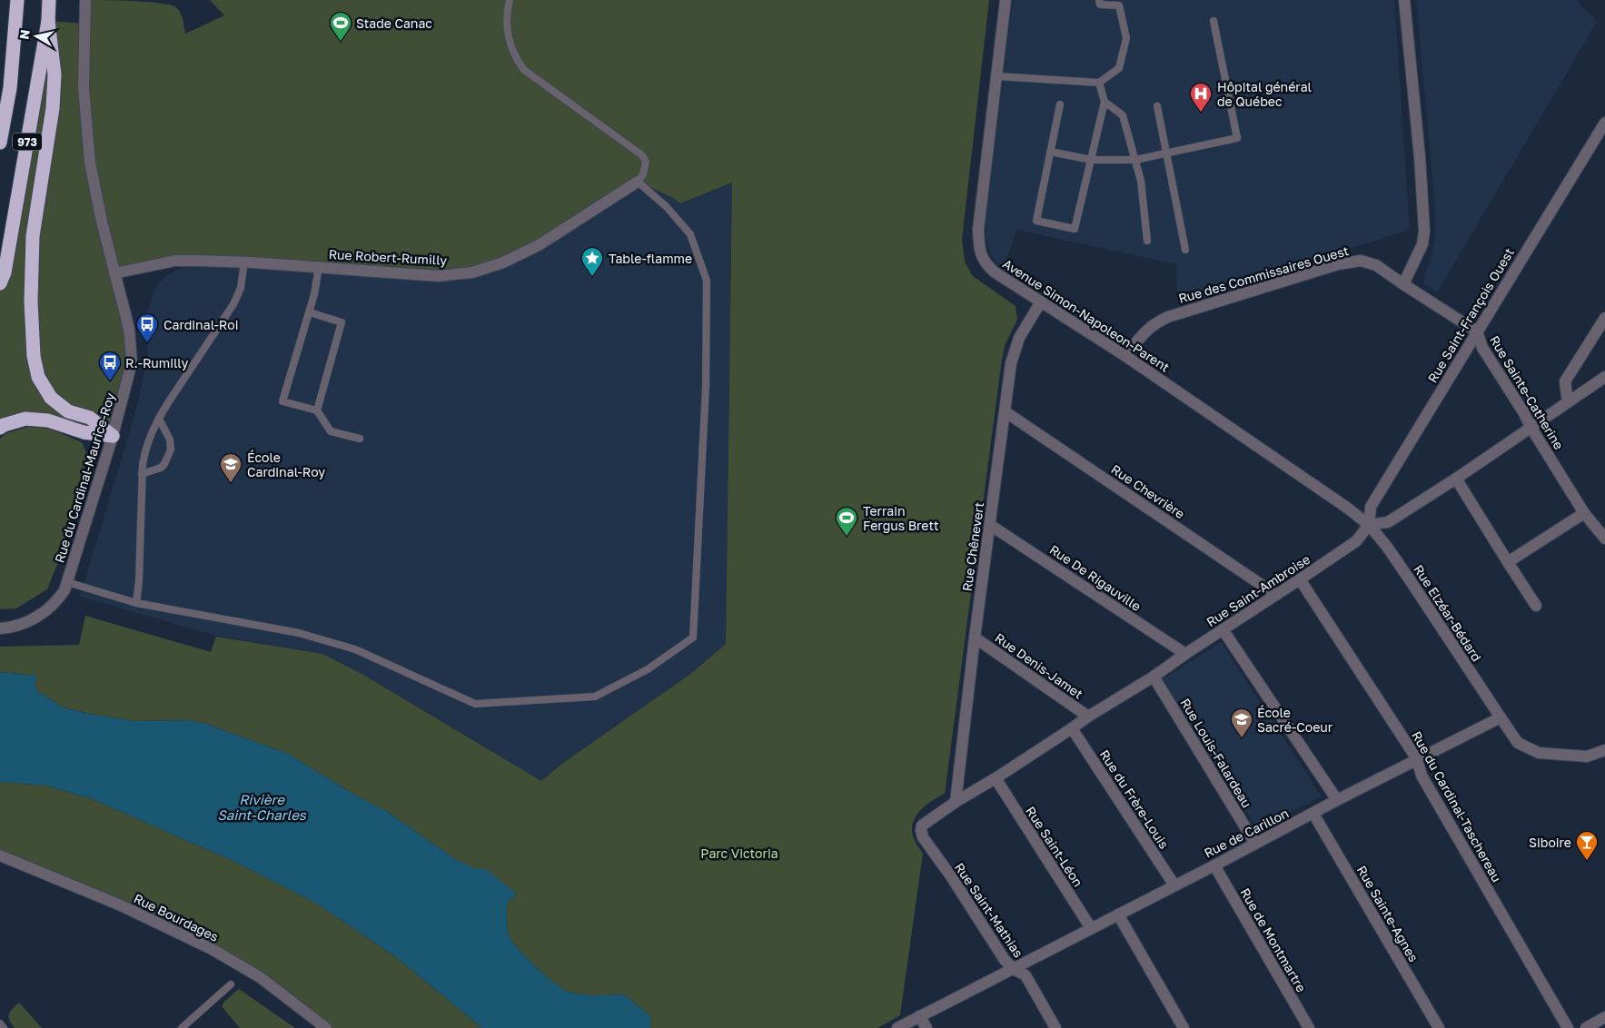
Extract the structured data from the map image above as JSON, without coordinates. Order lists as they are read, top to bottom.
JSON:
{
  "streets": {
    "highway": ["973"],
    "street": [
      "Rue Robert-Rumilly",
      "Rue des Commissaires Ouest",
      "Avenue Simon-Napoleon-Parent",
      "Rue Saint-François Ouest",
      "Rue Sainte-Catherine",
      "Rue du Cardinal-Maurice-Roy",
      "Rue Chevrière",
      "Rue Chênevert",
      "Rue De Rigauville",
      "Rue Saint-Ambroise",
      "Rue Elzéar-Bédard",
      "Rue Denis-Jamet",
      "Rue Louis-Falardeau",
      "Rue du Frère-Louis",
      "Rue du Cardinal-Taschereau",
      "Rue de Carillon",
      "Rue Saint-Léon",
      "Rue Saint-Mathias",
      "Rue Sainte-Agnes",
      "Rue Bourdages",
      "Rue de Montmartre"
    ]
  },
  "crossings": [
    ["Rue Robert-Rumilly", "Rue du Cardinal-Maurice-Roy"],
    ["Rue des Commissaires Ouest", "Avenue Simon-Napoleon-Parent"],
    ["Rue des Commissaires Ouest", "Rue Sainte-Catherine"],
    ["Avenue Simon-Napoleon-Parent", "Rue Saint-François Ouest"],
    ["Avenue Simon-Napoleon-Parent", "Rue Chênevert"],
    ["Avenue Simon-Napoleon-Parent", "Rue Saint-Ambroise"],
    ["Avenue Simon-Napoleon-Parent", "Rue Elzéar-Bédard"],
    ["Rue Saint-François Ouest", "Rue Sainte-Catherine"],
    ["Rue Saint-François Ouest", "Rue Saint-Ambroise"],
    ["Rue Saint-François Ouest", "Rue Elzéar-Bédard"],
    ["Rue Chevrière", "Rue Chênevert"],
    ["Rue Chevrière", "Rue Saint-Ambroise"],
    ["Rue Chênevert", "Rue De Rigauville"],
    ["Rue Chênevert", "Rue Saint-Ambroise"],
    ["Rue Chênevert", "Rue Denis-Jamet"],
    ["Rue De Rigauville", "Rue Saint-Ambroise"],
    ["Rue Saint-Ambroise", "Rue Elzéar-Bédard"],
    ["Rue Saint-Ambroise", "Rue Denis-Jamet"],
    ["Rue Saint-Ambroise", "Rue Louis-Falardeau"],
    ["Rue Saint-Ambroise", "Rue du Frère-Louis"],
    ["Rue Saint-Ambroise", "Rue du Cardinal-Taschereau"],
    ["Rue Saint-Ambroise", "Rue Saint-Léon"],
    ["Rue Saint-Ambroise", "Rue Saint-Mathias"],
    ["Rue Elzéar-Bédard", "Rue de Carillon"],
    ["Rue Louis-Falardeau", "Rue de Carillon"],
    ["Rue du Frère-Louis", "Rue de Carillon"],
    ["Rue du Cardinal-Taschereau", "Rue de Carillon"],
    ["Rue de Carillon", "Rue Saint-Léon"],
    ["Rue de Carillon", "Rue Saint-Mathias"],
    ["Rue de Carillon", "Rue Sainte-Agnes"],
    ["Rue de Carillon", "Rue de Montmartre"]
  ],
  "water": ["Rivière Saint-Charles"],
  "parks": ["Parc Victoria"],
  "places": {
    "sports": ["Stade Canac", "Terrain Fergus Brett"],
    "hospital": ["Hôpital général de Québec"],
    "place": ["Table-flamme"],
    "bus stop": ["Cardinal-Roi", "R.-Rumilly"],
    "school or university": ["École Cardinal-Roy", "École Sacré-Coeur"],
    "bar": ["Siboire"]
  },
  "north": "left"
}
